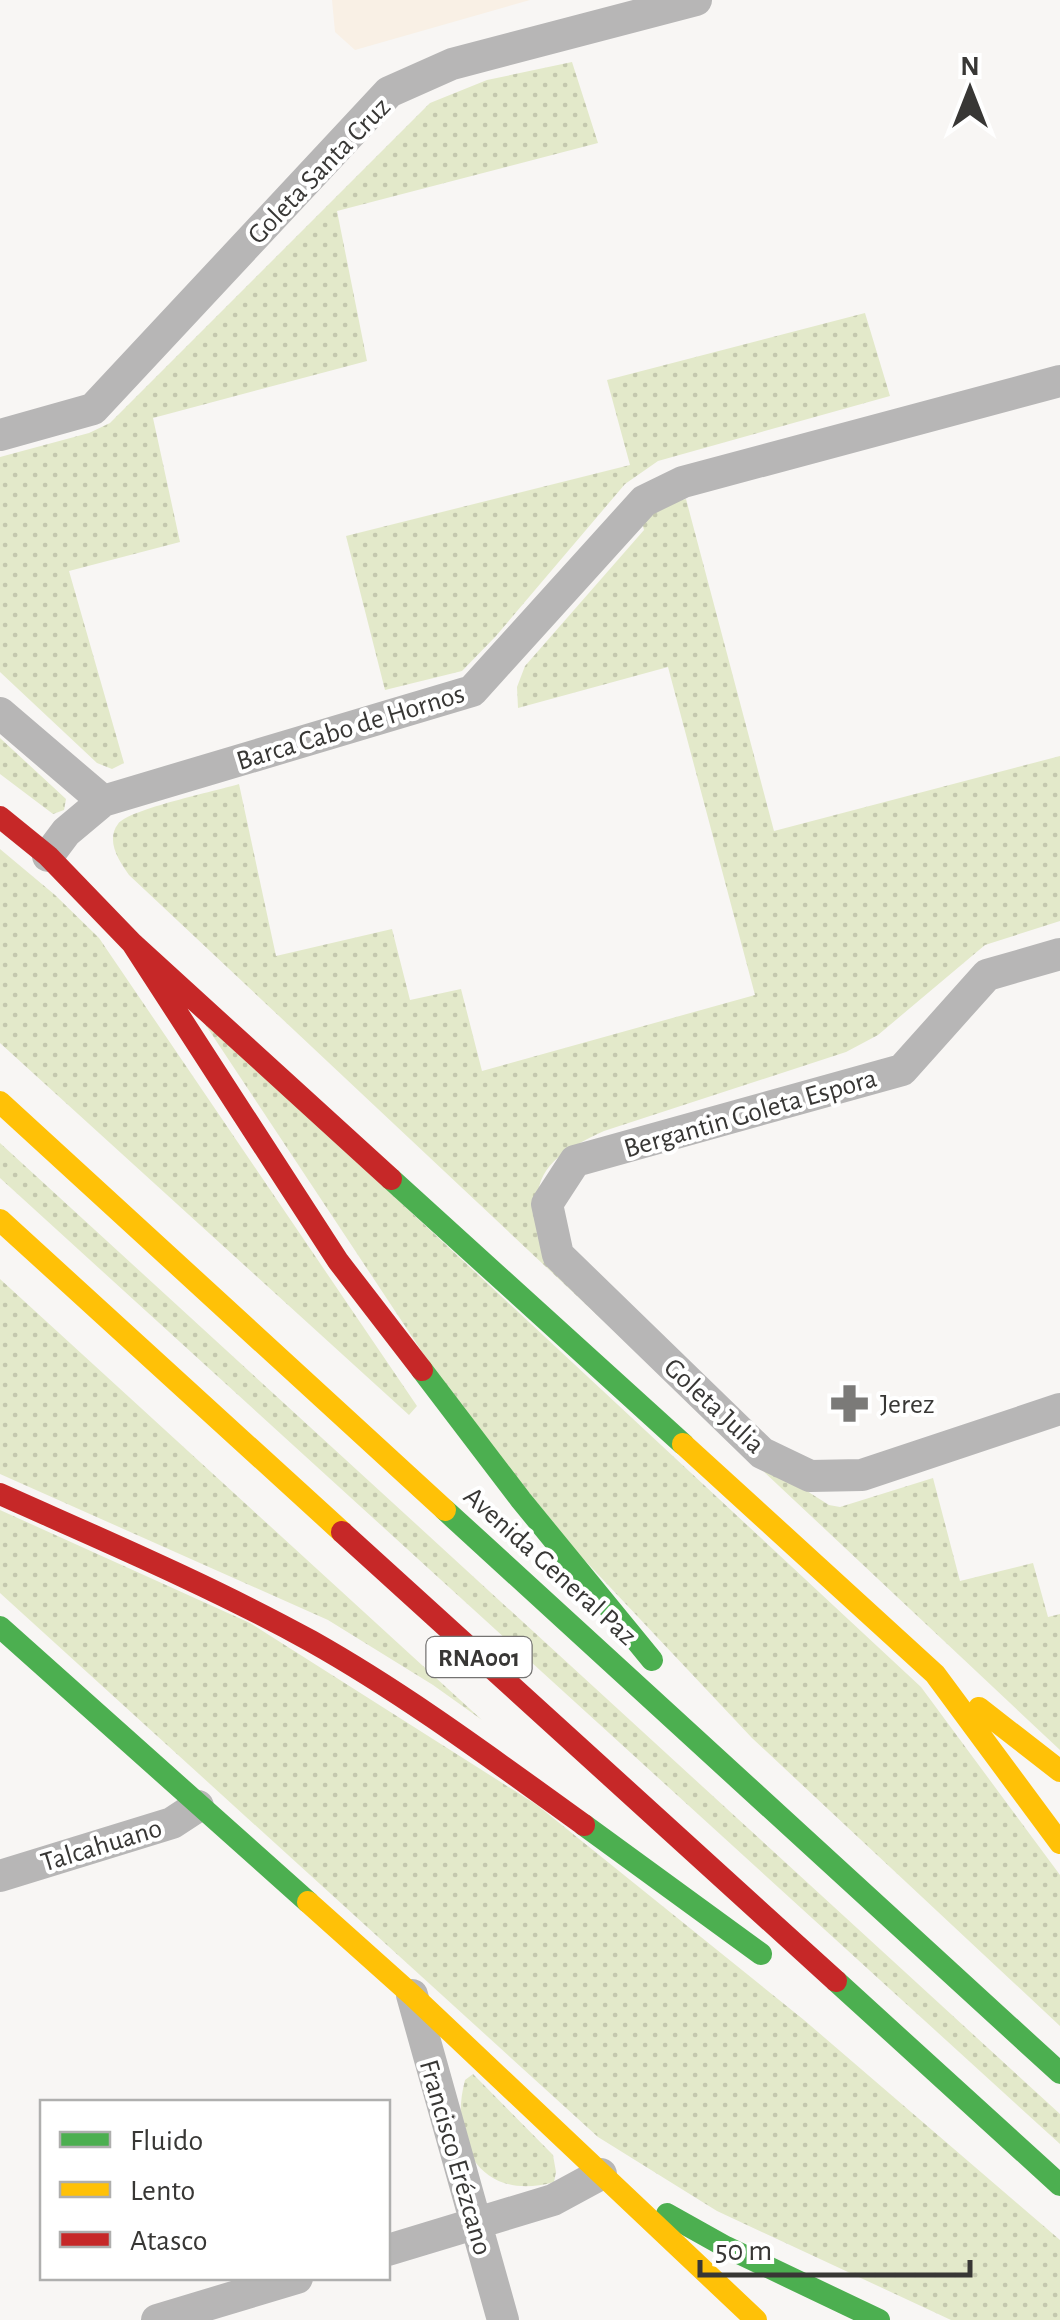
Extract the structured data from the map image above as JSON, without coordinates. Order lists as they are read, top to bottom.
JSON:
{
  "streets": {
    "main road": ["Avenida General Paz", "RNA001"],
    "street": [
      "Goleta Santa Cruz",
      "Barca Cabo de Hornos",
      "Bergantin Goleta Espora",
      "Goleta Julia",
      "Talcahuano",
      "Francisco Erézcano"
    ]
  },
  "crossings": [
    ["Bergantin Goleta Espora", "Goleta Julia"]
  ],
  "places": {
    "pharmacy": ["Jerez"]
  },
  "legend": ["Fluido", "Lento", "Atasco"],
  "scale_bar": "50 m",
  "north": "top"
}
